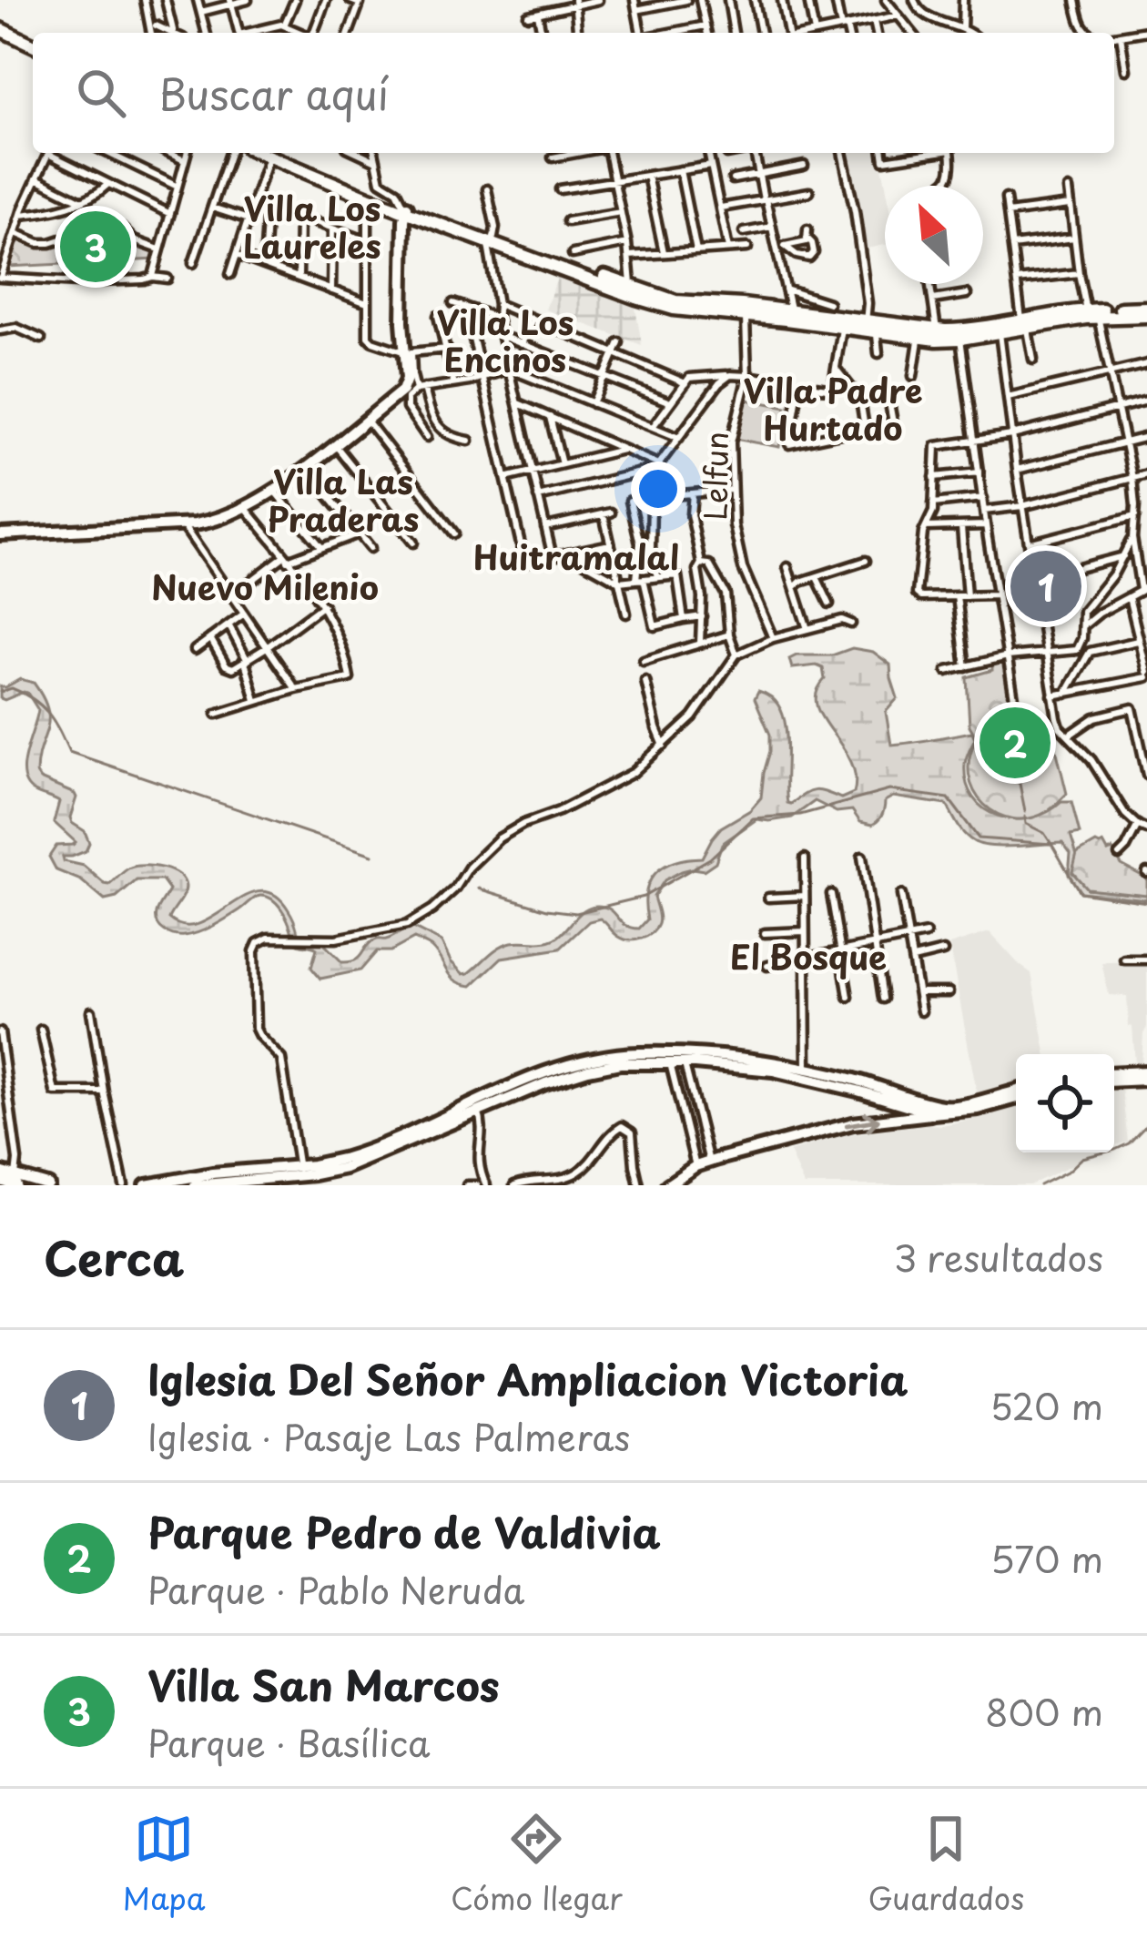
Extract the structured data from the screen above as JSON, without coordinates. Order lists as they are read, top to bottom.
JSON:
{
  "streets": {
    "street": ["Lelfun"]
  },
  "districts": [
    "Villa Los Laureles",
    "Villa Los Encinos",
    "Villa Padre Hurtado",
    "Villa Las Praderas",
    "Huitramalal",
    "Nuevo Milenio",
    "El Bosque"
  ],
  "north": "top left",
  "page": {
    "search": "Buscar aquí",
    "pins": ["3", "1", "2"],
    "heading": ["Cerca", "3 resultados"],
    "list": [
      {
        "mark": "1",
        "name": "Iglesia Del Señor Ampliacion Victoria",
        "note": "Iglesia · Pasaje Las Palmeras",
        "value": "520 m"
      },
      {
        "mark": "2",
        "name": "Parque Pedro de Valdivia",
        "note": "Parque · Pablo Neruda",
        "value": "570 m"
      },
      {
        "mark": "3",
        "name": "Villa San Marcos",
        "note": "Parque · Basílica",
        "value": "800 m"
      }
    ],
    "nav": ["Mapa", "Cómo llegar", "Guardados"]
  }
}
